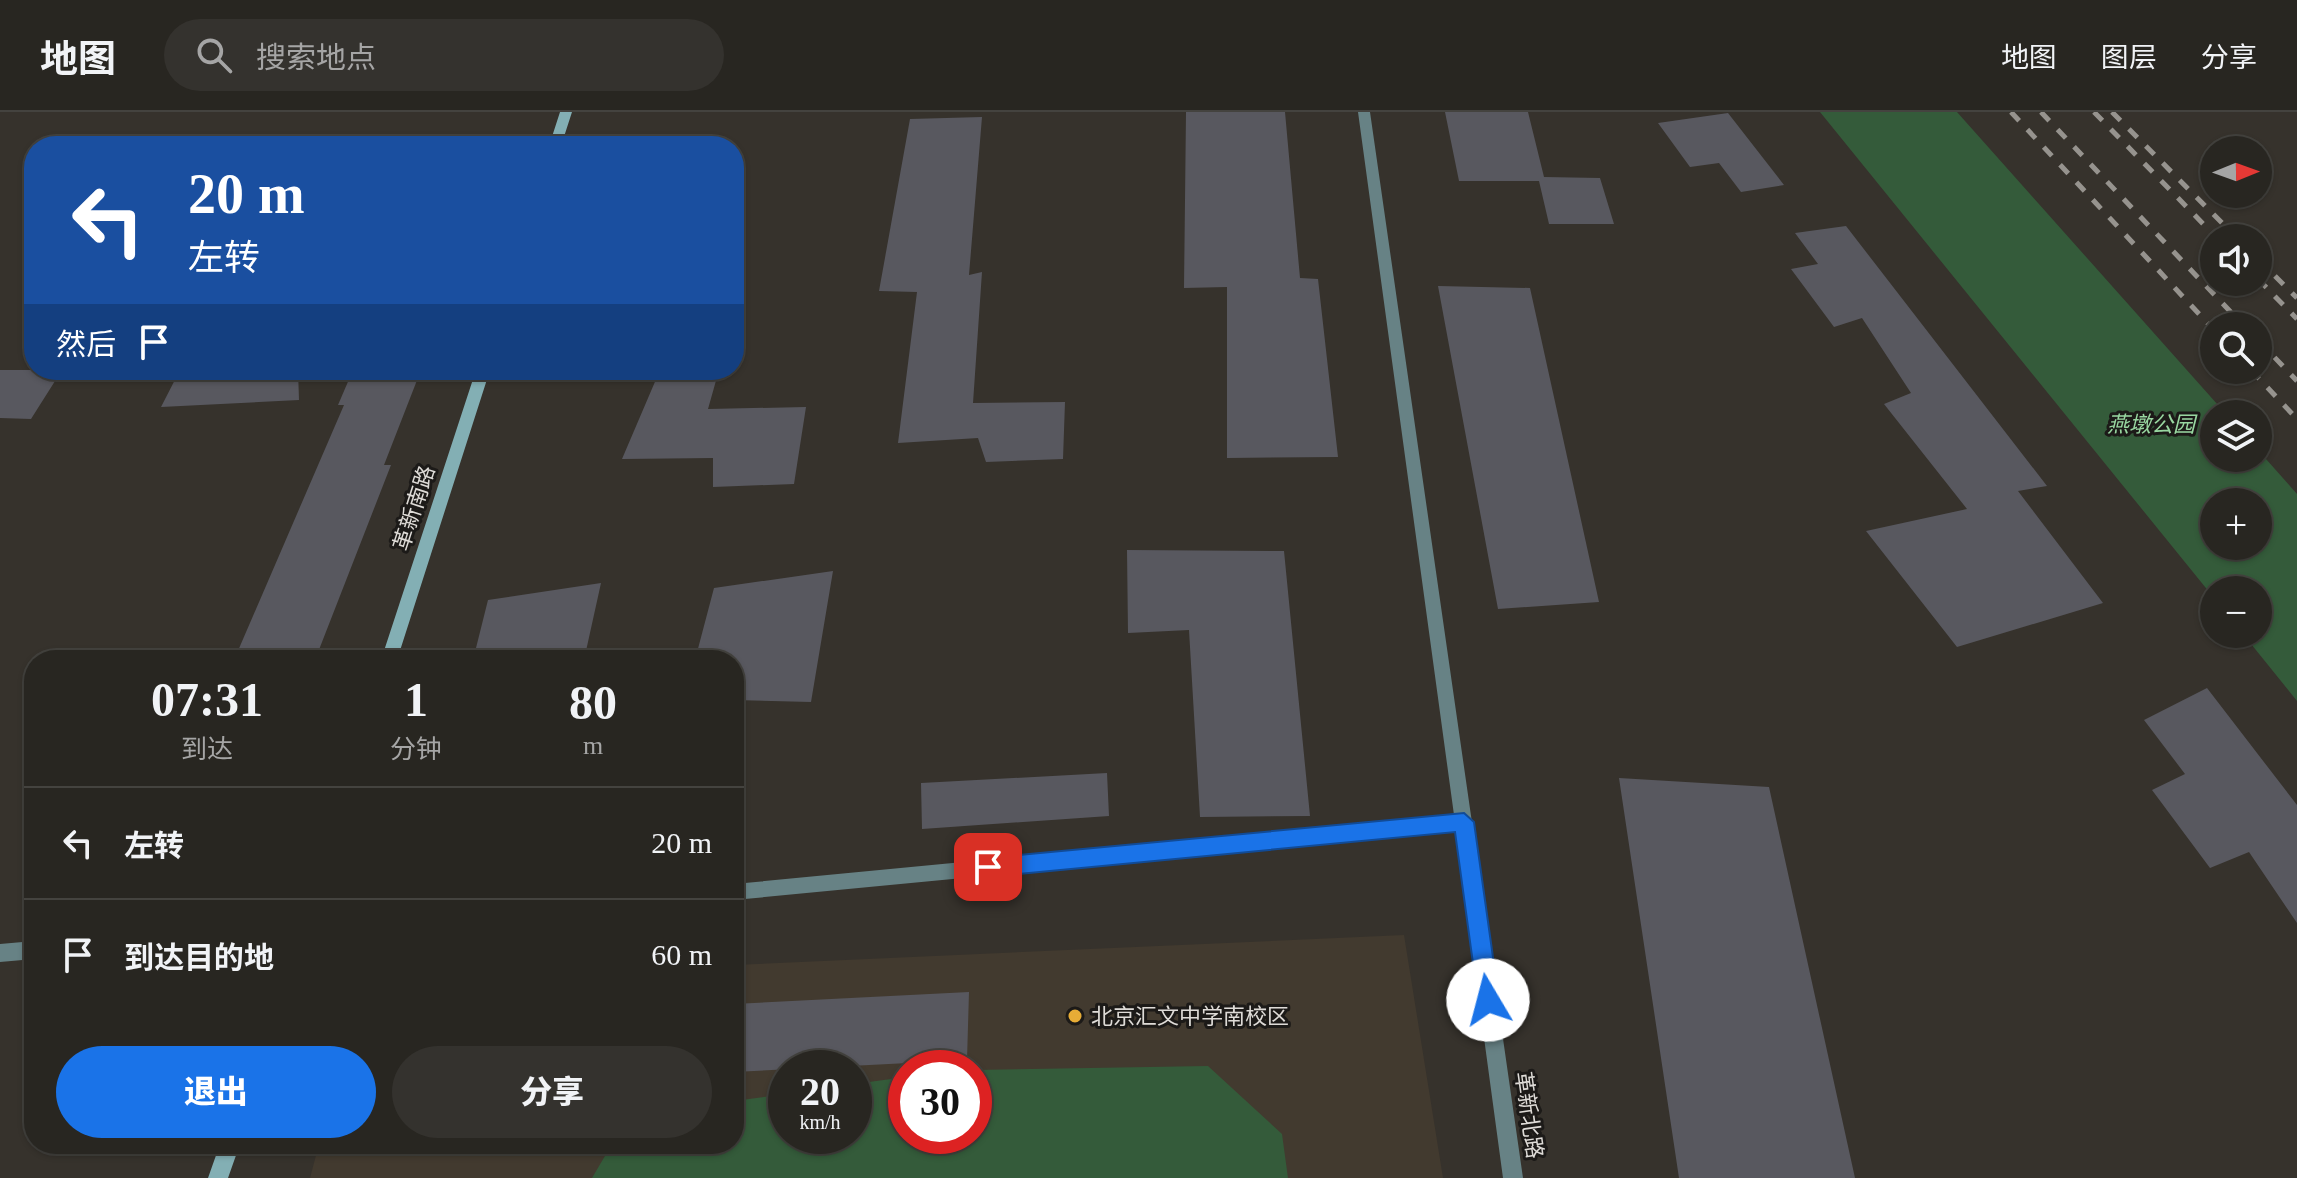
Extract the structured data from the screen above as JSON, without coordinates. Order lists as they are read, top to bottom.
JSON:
{
  "streets": {
    "street": ["革新南路", "革新北路"]
  },
  "parks": ["燕墩公园"],
  "places": ["北京汇文中学南校区"],
  "north": "right",
  "page": {
    "header": "地图",
    "search": "搜索地点",
    "nav": ["地图", "图层", "分享"],
    "map_buttons": ["+", "−"],
    "turn": ["20 m", "左转"],
    "then": "然后",
    "eta": [
      "07:31",
      "到达",
      "1",
      "分钟",
      "80",
      "m"
    ],
    "list": [
      {
        "name": "左转",
        "value": "20 m"
      },
      {
        "name": "到达目的地",
        "value": "60 m"
      }
    ],
    "buttons": ["退出", "分享"],
    "speed": "20 km/h",
    "limit": "30"
  }
}
